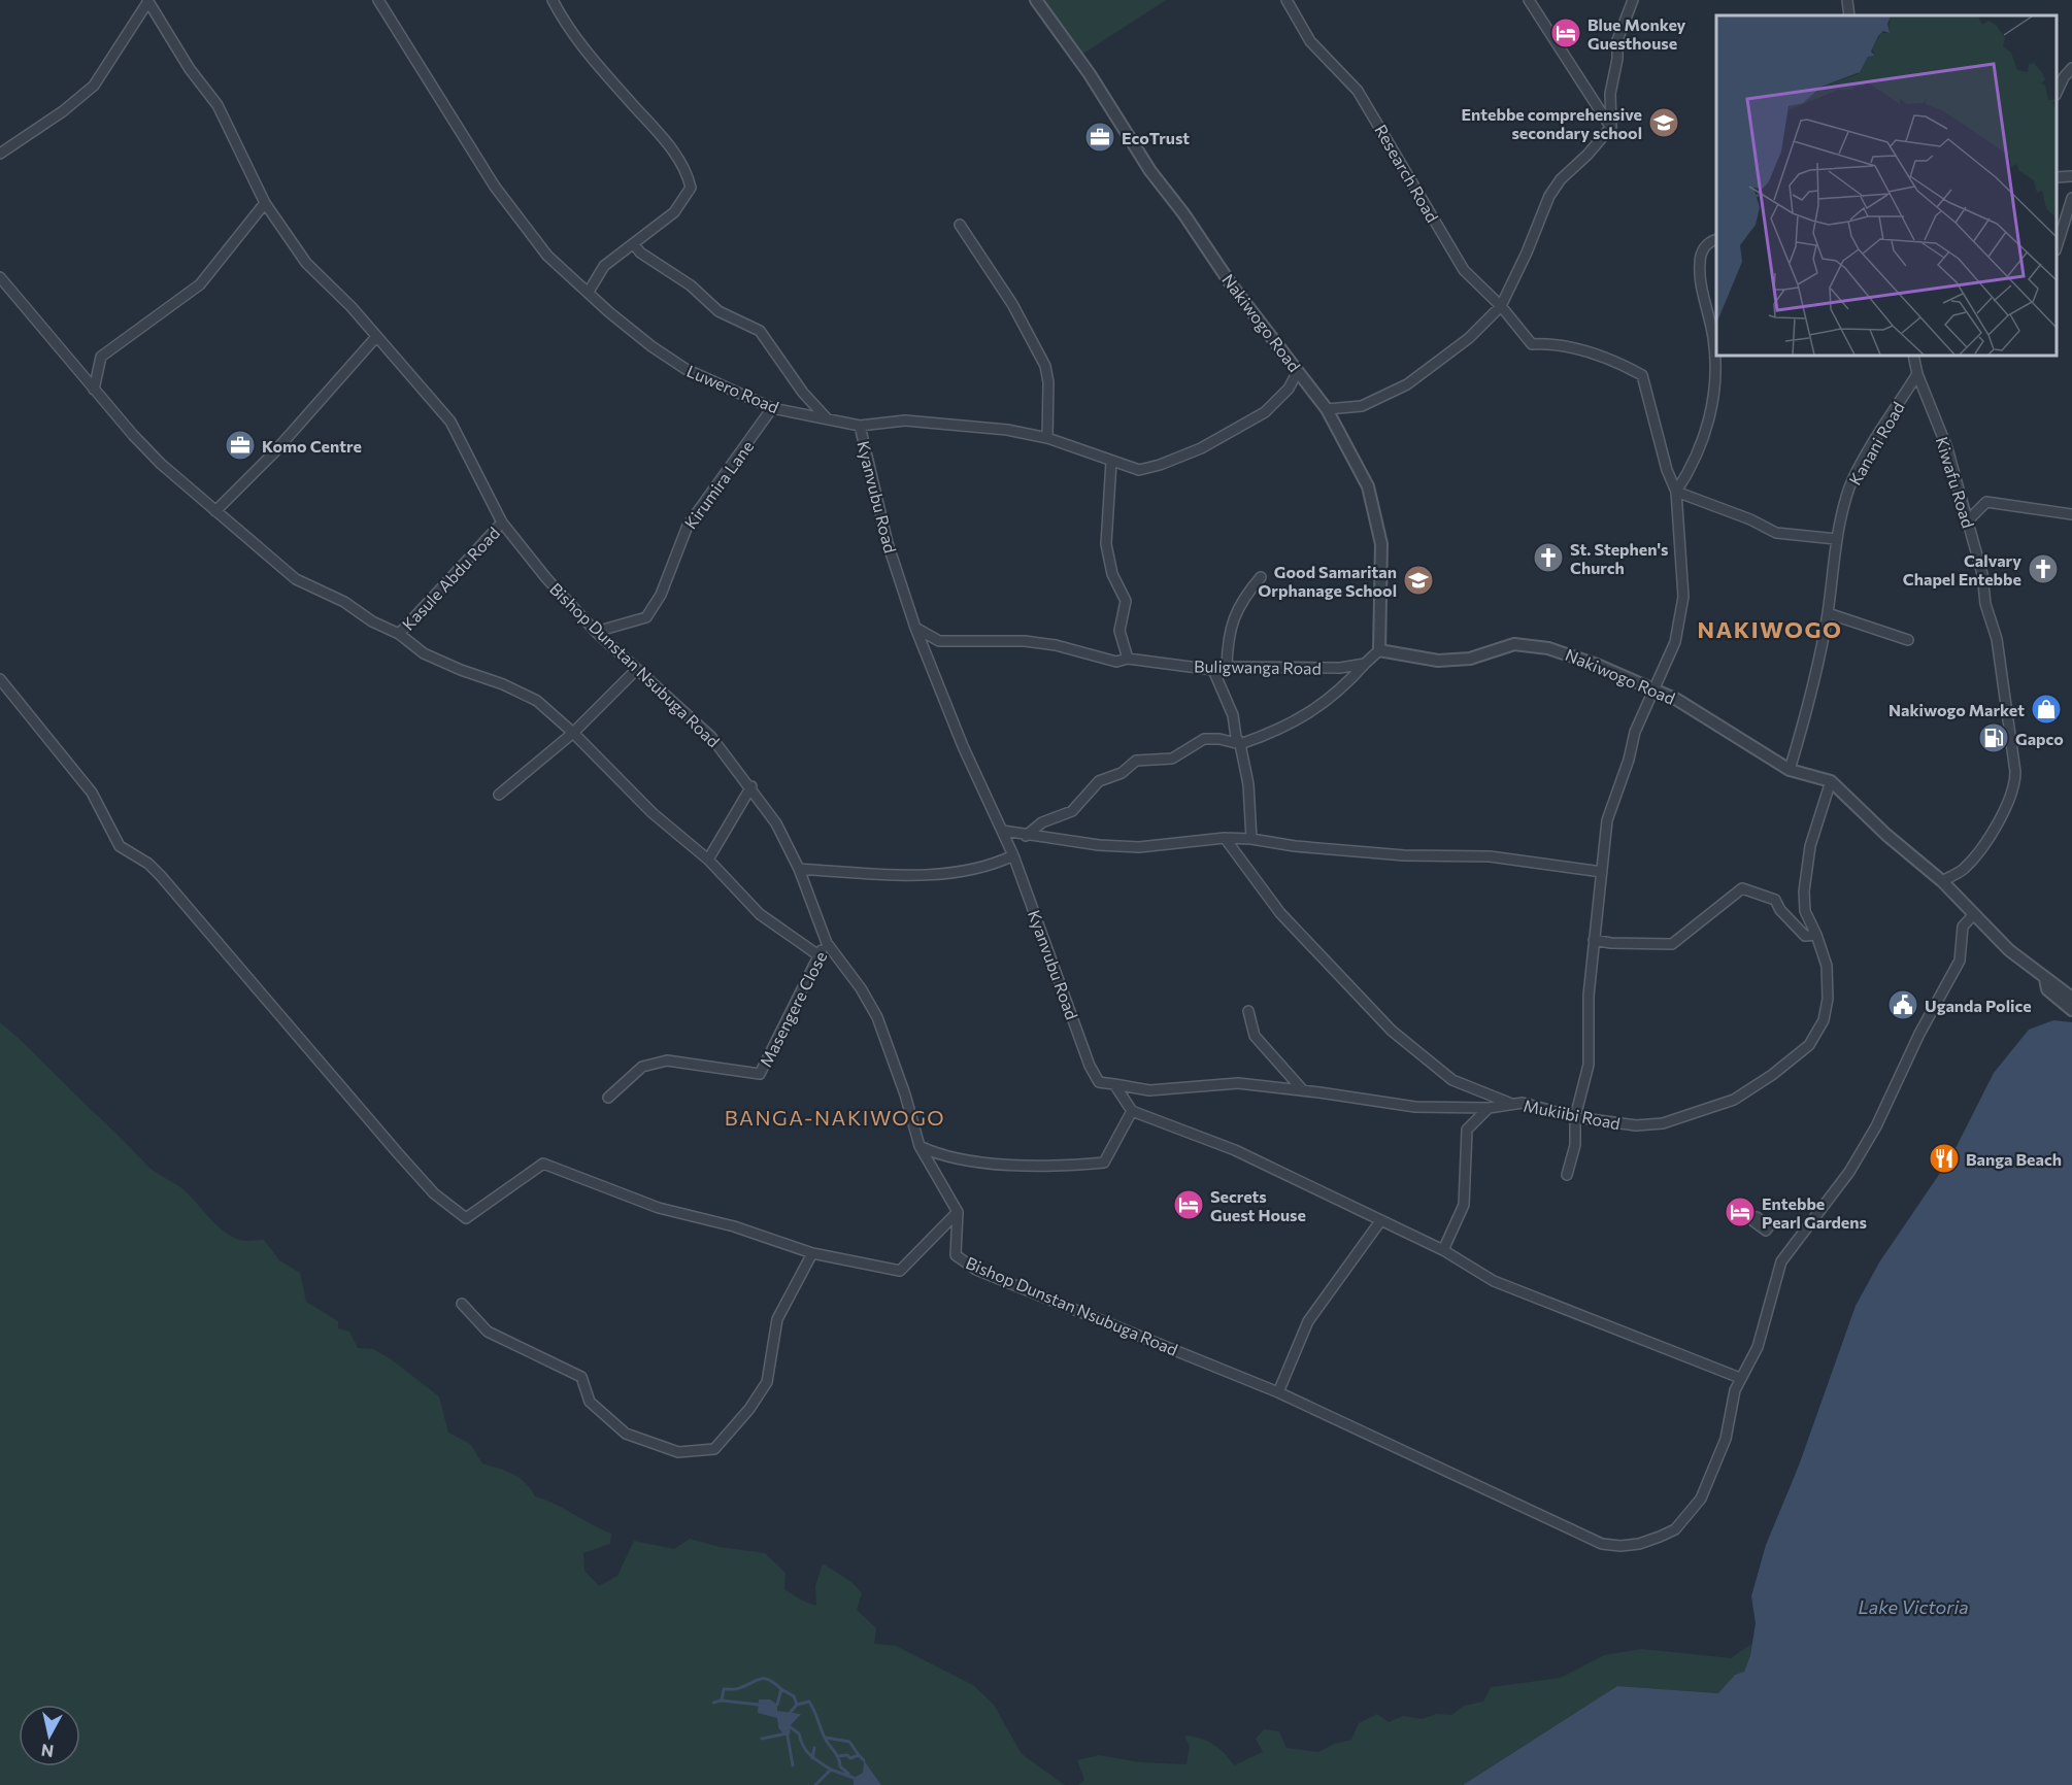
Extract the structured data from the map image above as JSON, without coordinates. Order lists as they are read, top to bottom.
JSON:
{
  "streets": {
    "street": [
      "Research Road",
      "Nakiwogo Road",
      "Luwero Road",
      "Kanani Road",
      "Kiwafu Road",
      "Kirumira Lane",
      "Kyanvubu Road",
      "Kasule Abdu Road",
      "Bishop Dunstan Nsubuga Road",
      "Buligwanga Road",
      "Masengere Close",
      "Mukiibi Road"
    ]
  },
  "crossings": [
    ["Nakiwogo Road", "Luwero Road"],
    ["Nakiwogo Road", "Kanani Road"],
    ["Nakiwogo Road", "Kiwafu Road"],
    ["Nakiwogo Road", "Bishop Dunstan Nsubuga Road"],
    ["Nakiwogo Road", "Mukiibi Road"],
    ["Luwero Road", "Kirumira Lane"],
    ["Luwero Road", "Kyanvubu Road"],
    ["Kanani Road", "Kiwafu Road"],
    ["Kirumira Lane", "Bishop Dunstan Nsubuga Road"],
    ["Kyanvubu Road", "Buligwanga Road"],
    ["Kyanvubu Road", "Mukiibi Road"],
    ["Kasule Abdu Road", "Bishop Dunstan Nsubuga Road"],
    ["Bishop Dunstan Nsubuga Road", "Masengere Close"]
  ],
  "districts": ["NAKIWOGO", "BANGA-NAKIWOGO"],
  "water": ["Lake Victoria"],
  "places": {
    "hotel": ["Blue Monkey Guesthouse", "Secrets Guest House", "Entebbe Pearl Gardens"],
    "school or university": ["Entebbe comprehensive secondary school", "Good Samaritan Orphanage School"],
    "office": ["EcoTrust", "Komo Centre"],
    "church": ["St. Stephen's Church", "Calvary Chapel Entebbe"],
    "shop": ["Nakiwogo Market"],
    "fuel station": ["Gapco"],
    "public building": ["Uganda Police"],
    "restaurant": ["Banga Beach"]
  },
  "north": "bottom"
}
